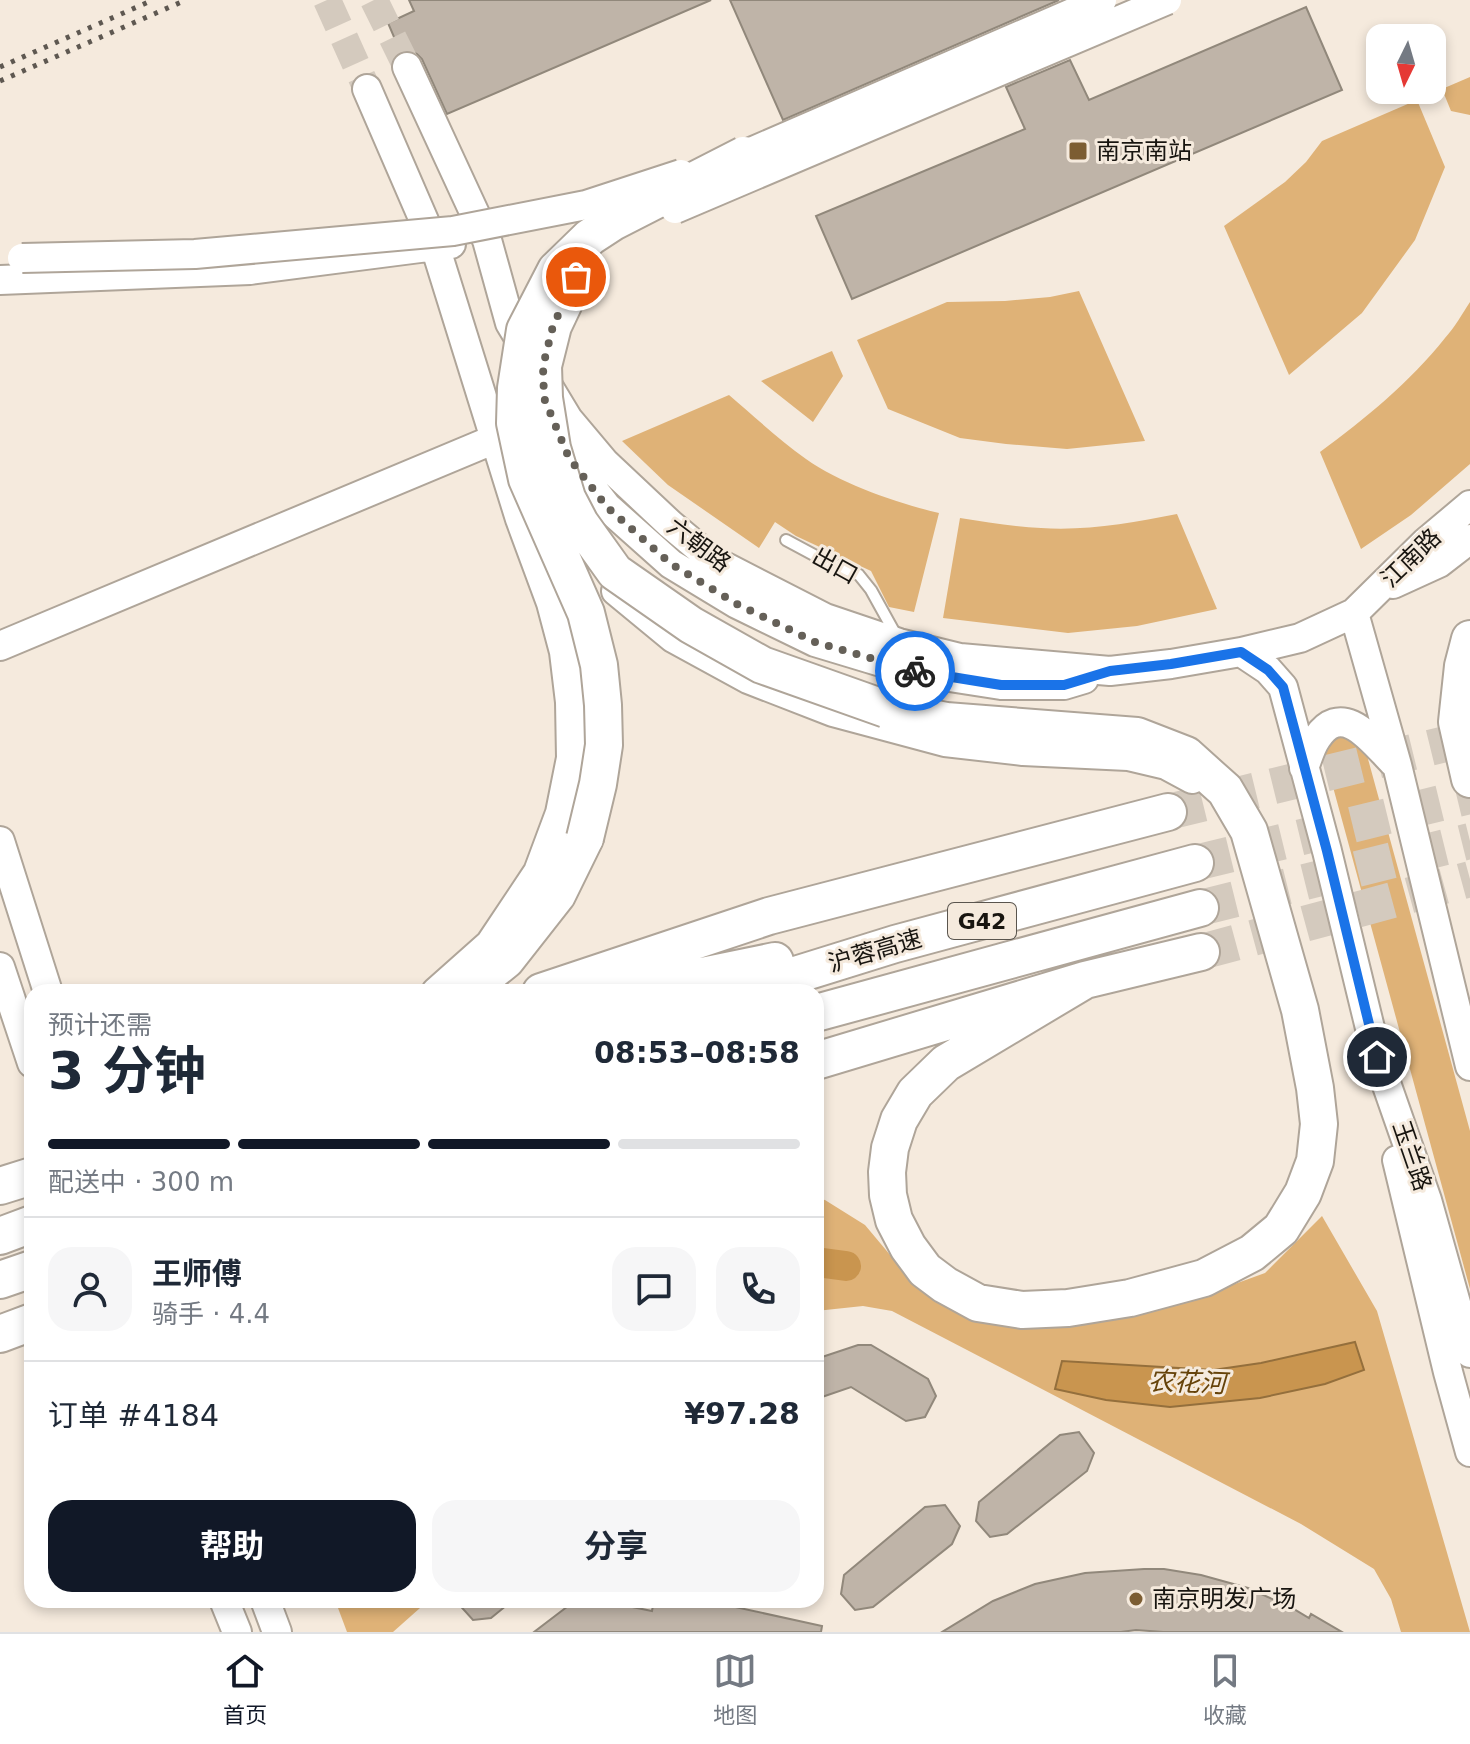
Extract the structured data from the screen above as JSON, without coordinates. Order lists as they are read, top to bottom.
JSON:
{
  "streets": {
    "highway": ["G42", "沪蓉高速"],
    "street": ["六朝路", "江南路", "玉兰路"],
    "lane": ["出口"]
  },
  "crossings": [
    ["六朝路", "江南路"],
    ["六朝路", "出口"],
    ["六朝路", "玉兰路"],
    ["江南路", "玉兰路"]
  ],
  "water": ["农花河"],
  "places": {
    "transit": ["南京南站"],
    "other": ["南京明发广场"]
  },
  "north": "bottom",
  "page": {
    "heading": ["3 分钟", "预计还需", "08:53–08:58"],
    "panel": [
      "王师傅",
      "骑手 · 4.4",
      "订单 #4184",
      "¥97.28"
    ],
    "bar": "配送中 · 300 m",
    "buttons": ["帮助", "分享"],
    "tabs": ["首页", "地图", "收藏"]
  }
}
